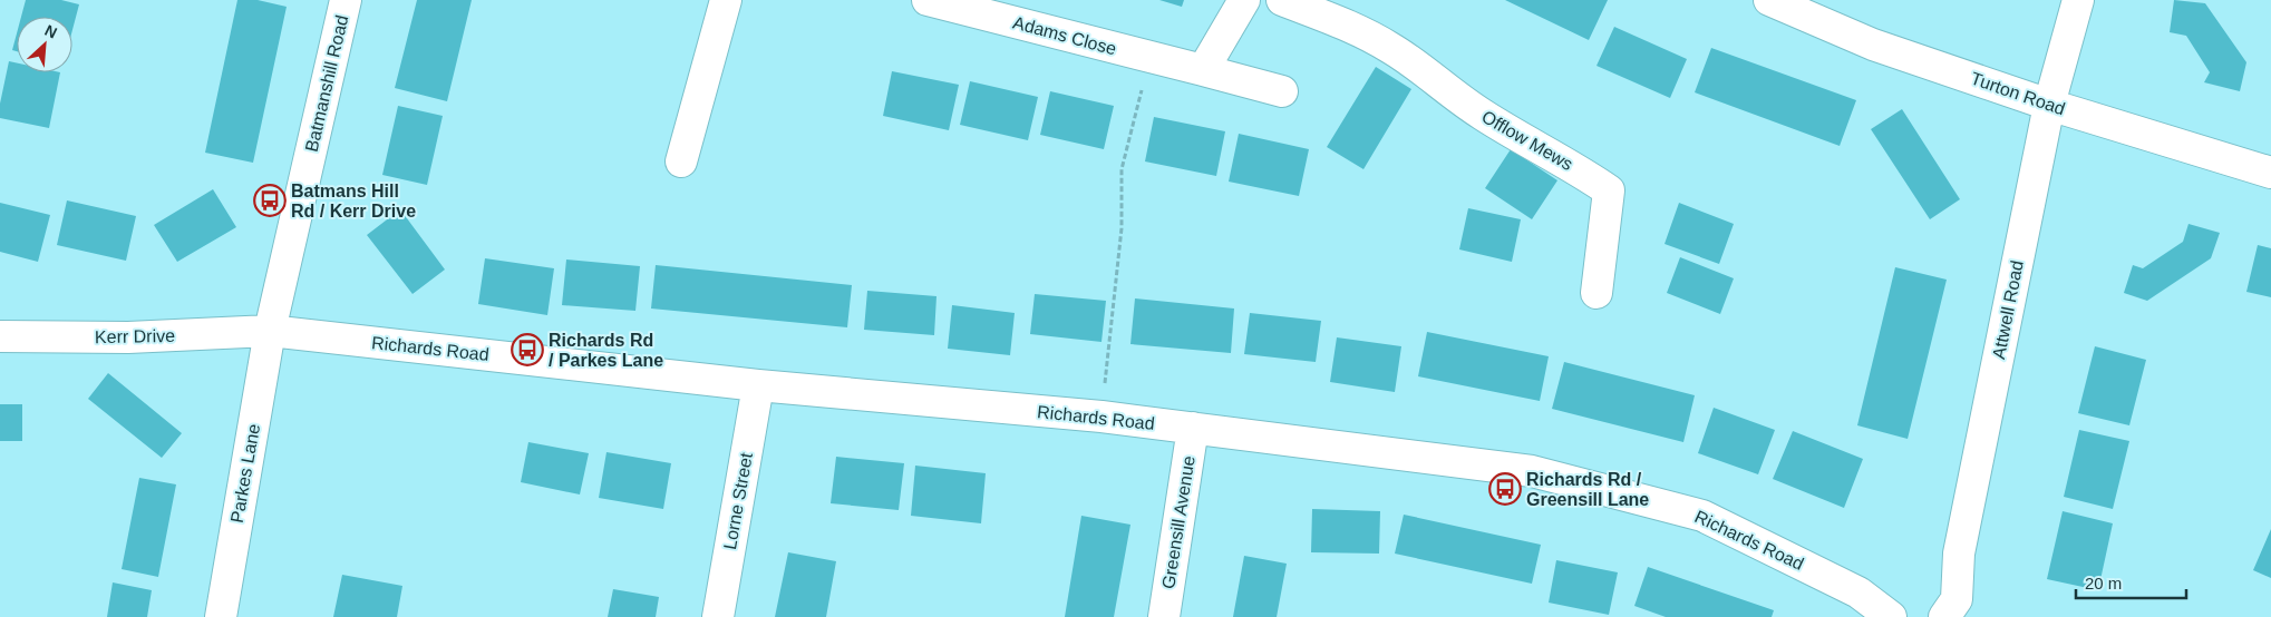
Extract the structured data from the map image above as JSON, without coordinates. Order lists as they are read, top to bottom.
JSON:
{
  "streets": {
    "street": [
      "Adams Close",
      "Batmanshill Road",
      "Turton Road",
      "Offlow Mews",
      "Attwell Road",
      "Kerr Drive",
      "Richards Road",
      "Parkes Lane",
      "Lorne Street",
      "Greensill Avenue"
    ]
  },
  "crossings": [
    ["Batmanshill Road", "Kerr Drive"],
    ["Batmanshill Road", "Richards Road"],
    ["Batmanshill Road", "Parkes Lane"],
    ["Turton Road", "Attwell Road"],
    ["Kerr Drive", "Richards Road"],
    ["Kerr Drive", "Parkes Lane"],
    ["Richards Road", "Parkes Lane"],
    ["Richards Road", "Lorne Street"],
    ["Richards Road", "Greensill Avenue"]
  ],
  "places": {
    "bus stop": ["Batmans Hill Rd / Kerr Drive", "Richards Rd / Parkes Lane", "Richards Rd / Greensill Lane"]
  },
  "scale_bar": "20 m",
  "north": "top right"
}
